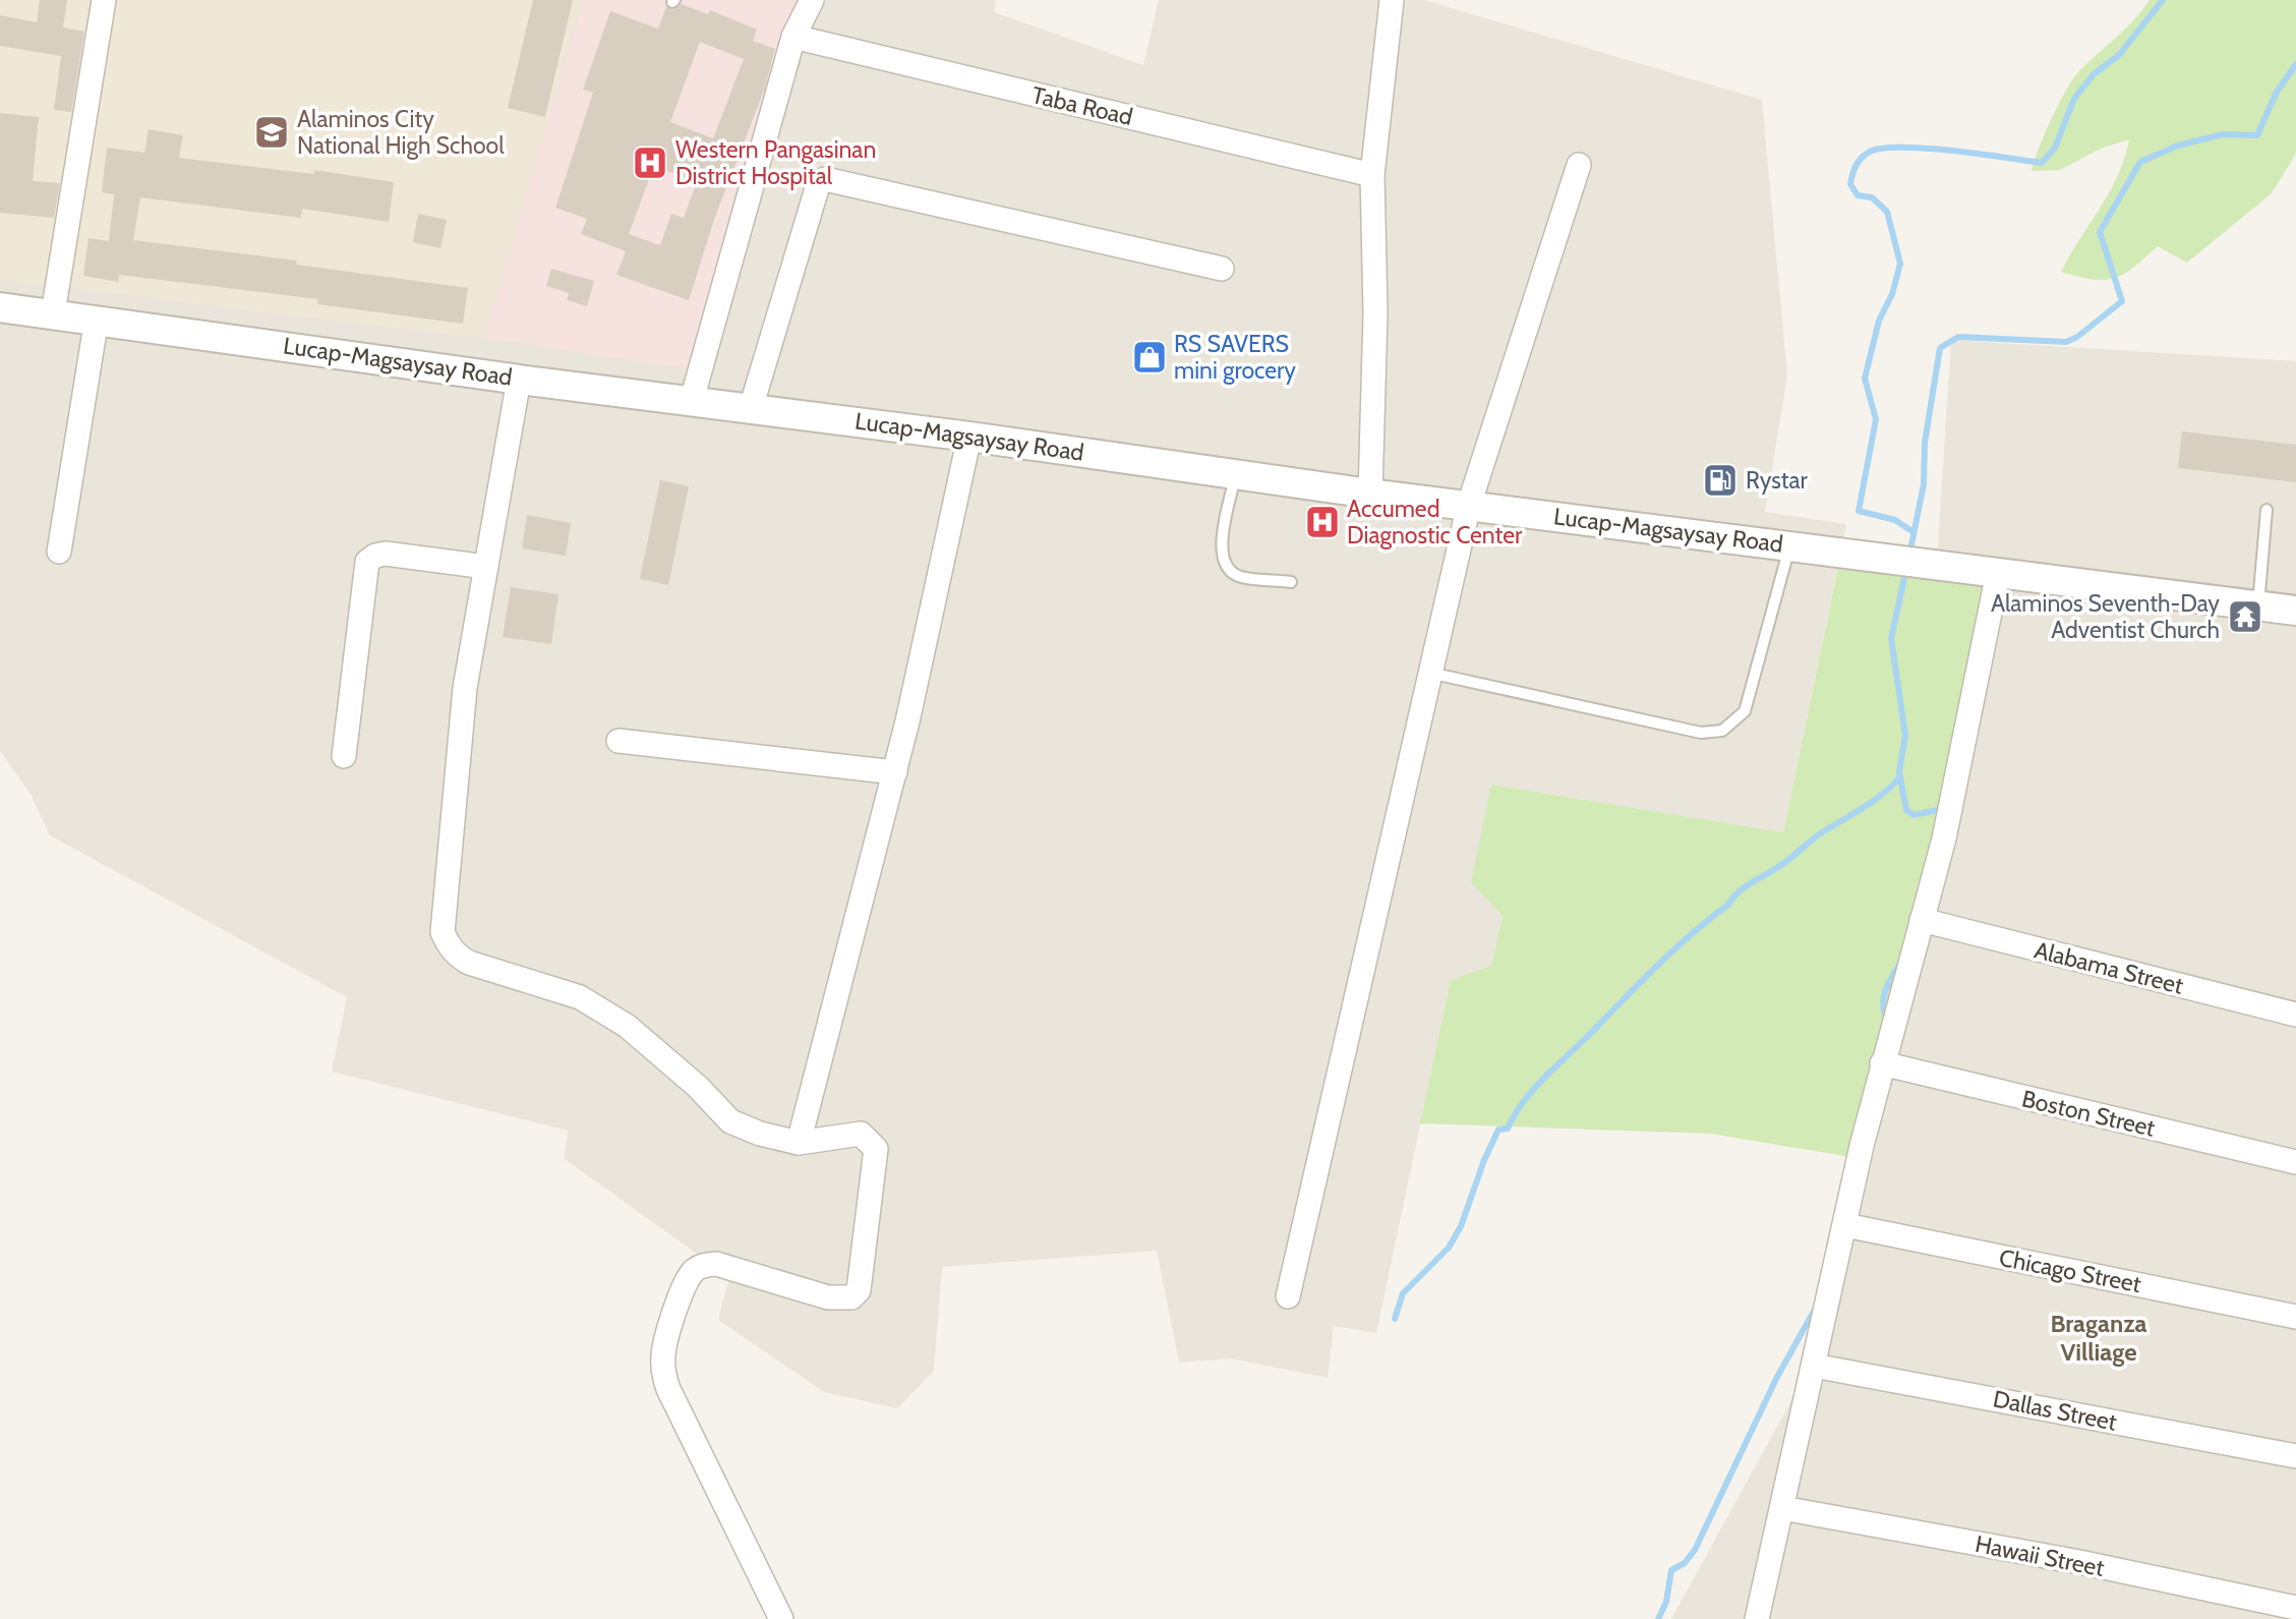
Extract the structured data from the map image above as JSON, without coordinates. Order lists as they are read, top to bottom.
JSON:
{
  "streets": {
    "street": [
      "Taba Road",
      "Lucap-Magsaysay Road",
      "Alabama Street",
      "Boston Street",
      "Chicago Street",
      "Dallas Street",
      "Hawaii Street"
    ]
  },
  "districts": ["Braganza Villiage"],
  "places": {
    "school or university": ["Alaminos City National High School"],
    "hospital": ["Western Pangasinan District Hospital", "Accumed Diagnostic Center"],
    "shop": ["RS SAVERS mini grocery"],
    "fuel station": ["Rystar"],
    "temple": ["Alaminos Seventh-Day Adventist Church"]
  }
}
